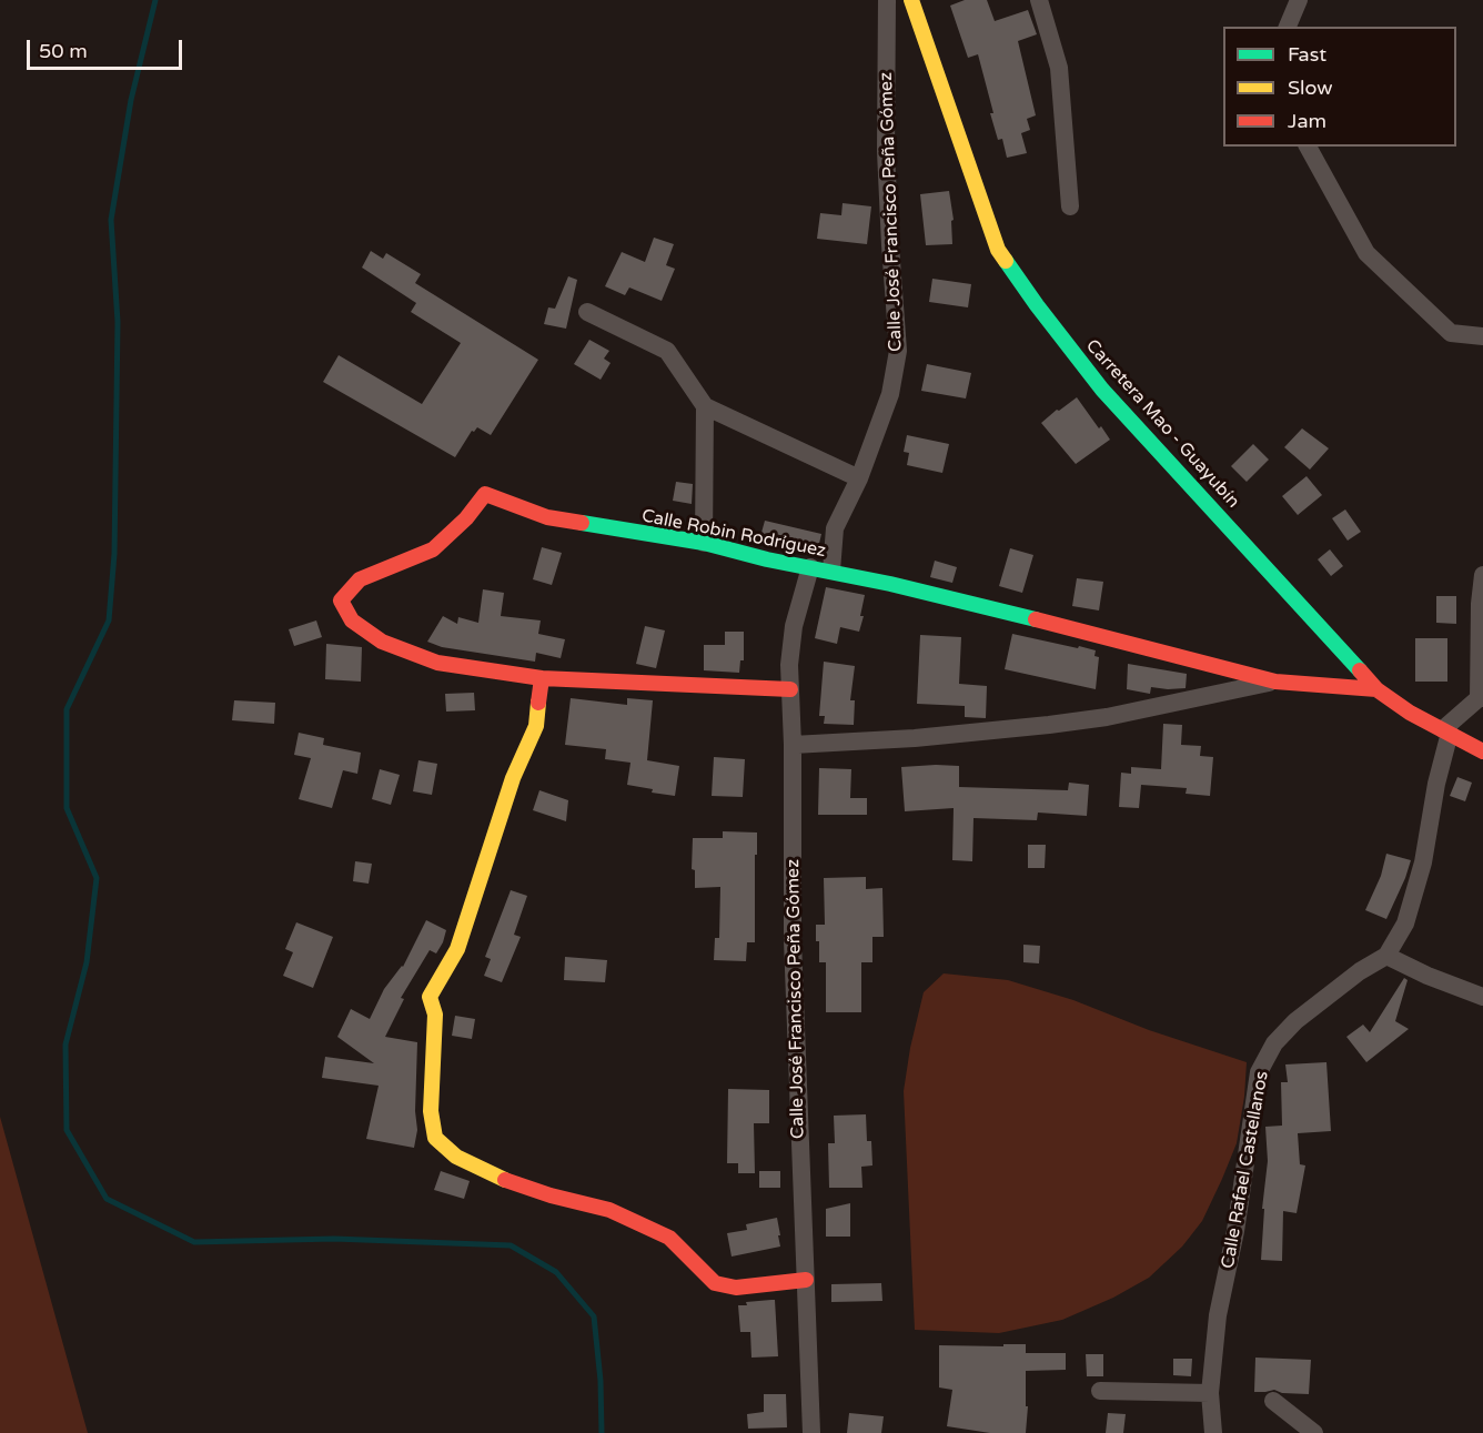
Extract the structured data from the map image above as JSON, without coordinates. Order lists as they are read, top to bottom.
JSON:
{
  "streets": {
    "street": [
      "Calle José Francisco Peña Gómez",
      "Carretera Mao - Guayubín",
      "Calle Robin Rodríguez",
      "Calle Rafael Castellanos"
    ]
  },
  "crossings": [
    ["Calle José Francisco Peña Gómez", "Calle Robin Rodríguez"],
    ["Carretera Mao - Guayubín", "Calle Robin Rodríguez"],
    ["Carretera Mao - Guayubín", "Calle Rafael Castellanos"]
  ],
  "legend": ["Fast", "Slow", "Jam"],
  "scale_bar": "50 m"
}
